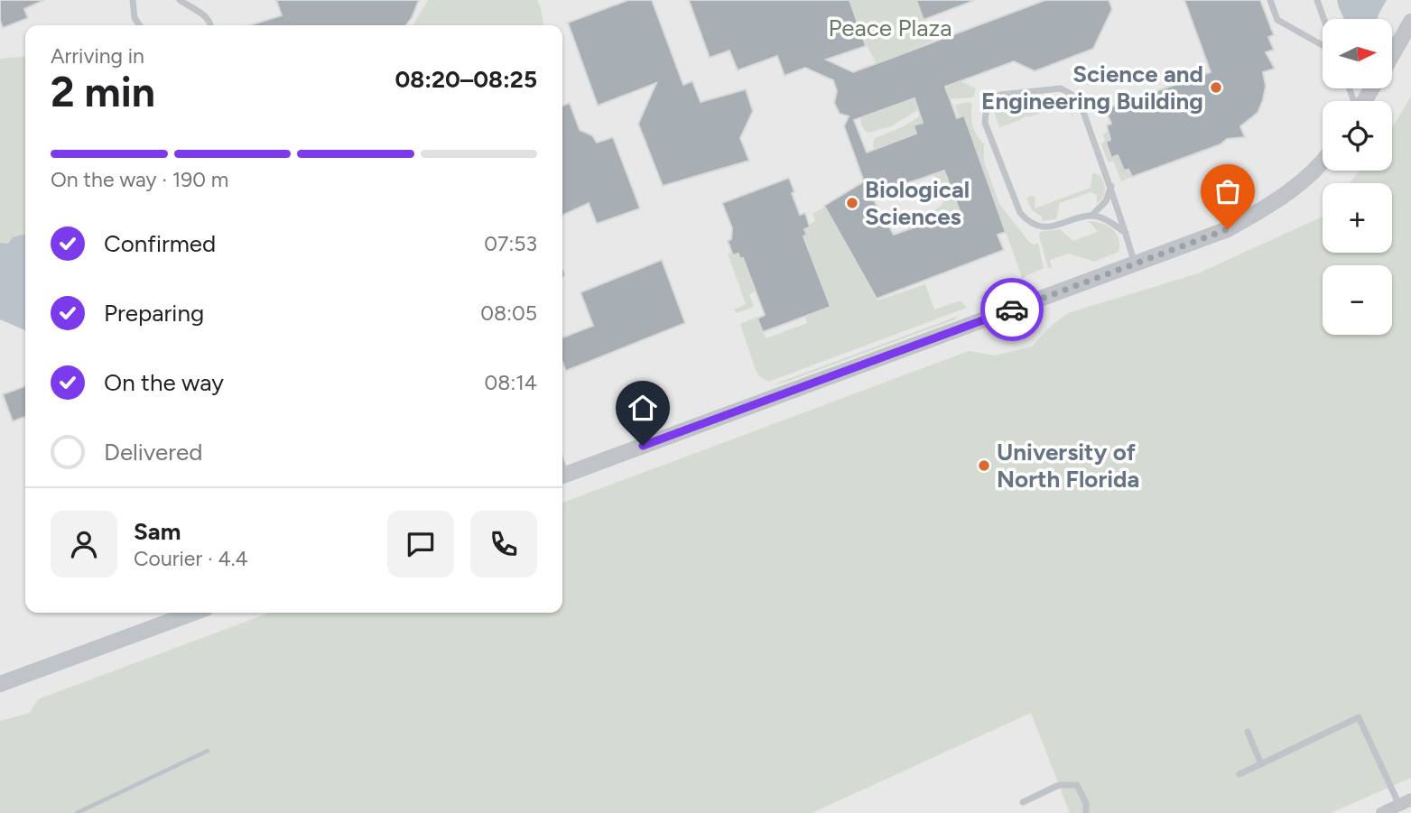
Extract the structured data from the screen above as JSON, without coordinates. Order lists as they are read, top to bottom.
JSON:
{
  "parks": ["Peace Plaza"],
  "places": ["Science and Engineering Building", "Biological Sciences", "University of North Florida"],
  "north": "right",
  "page": {
    "map_buttons": ["+", "−"],
    "heading": ["2 min", "Arriving in", "08:20–08:25"],
    "panel": ["Sam", "Courier · 4.4"],
    "bar": "On the way · 190 m",
    "list": [
      ["Confirmed", "07:53"],
      ["Preparing", "08:05"],
      ["On the way", "08:14"],
      "Delivered"
    ]
  }
}
